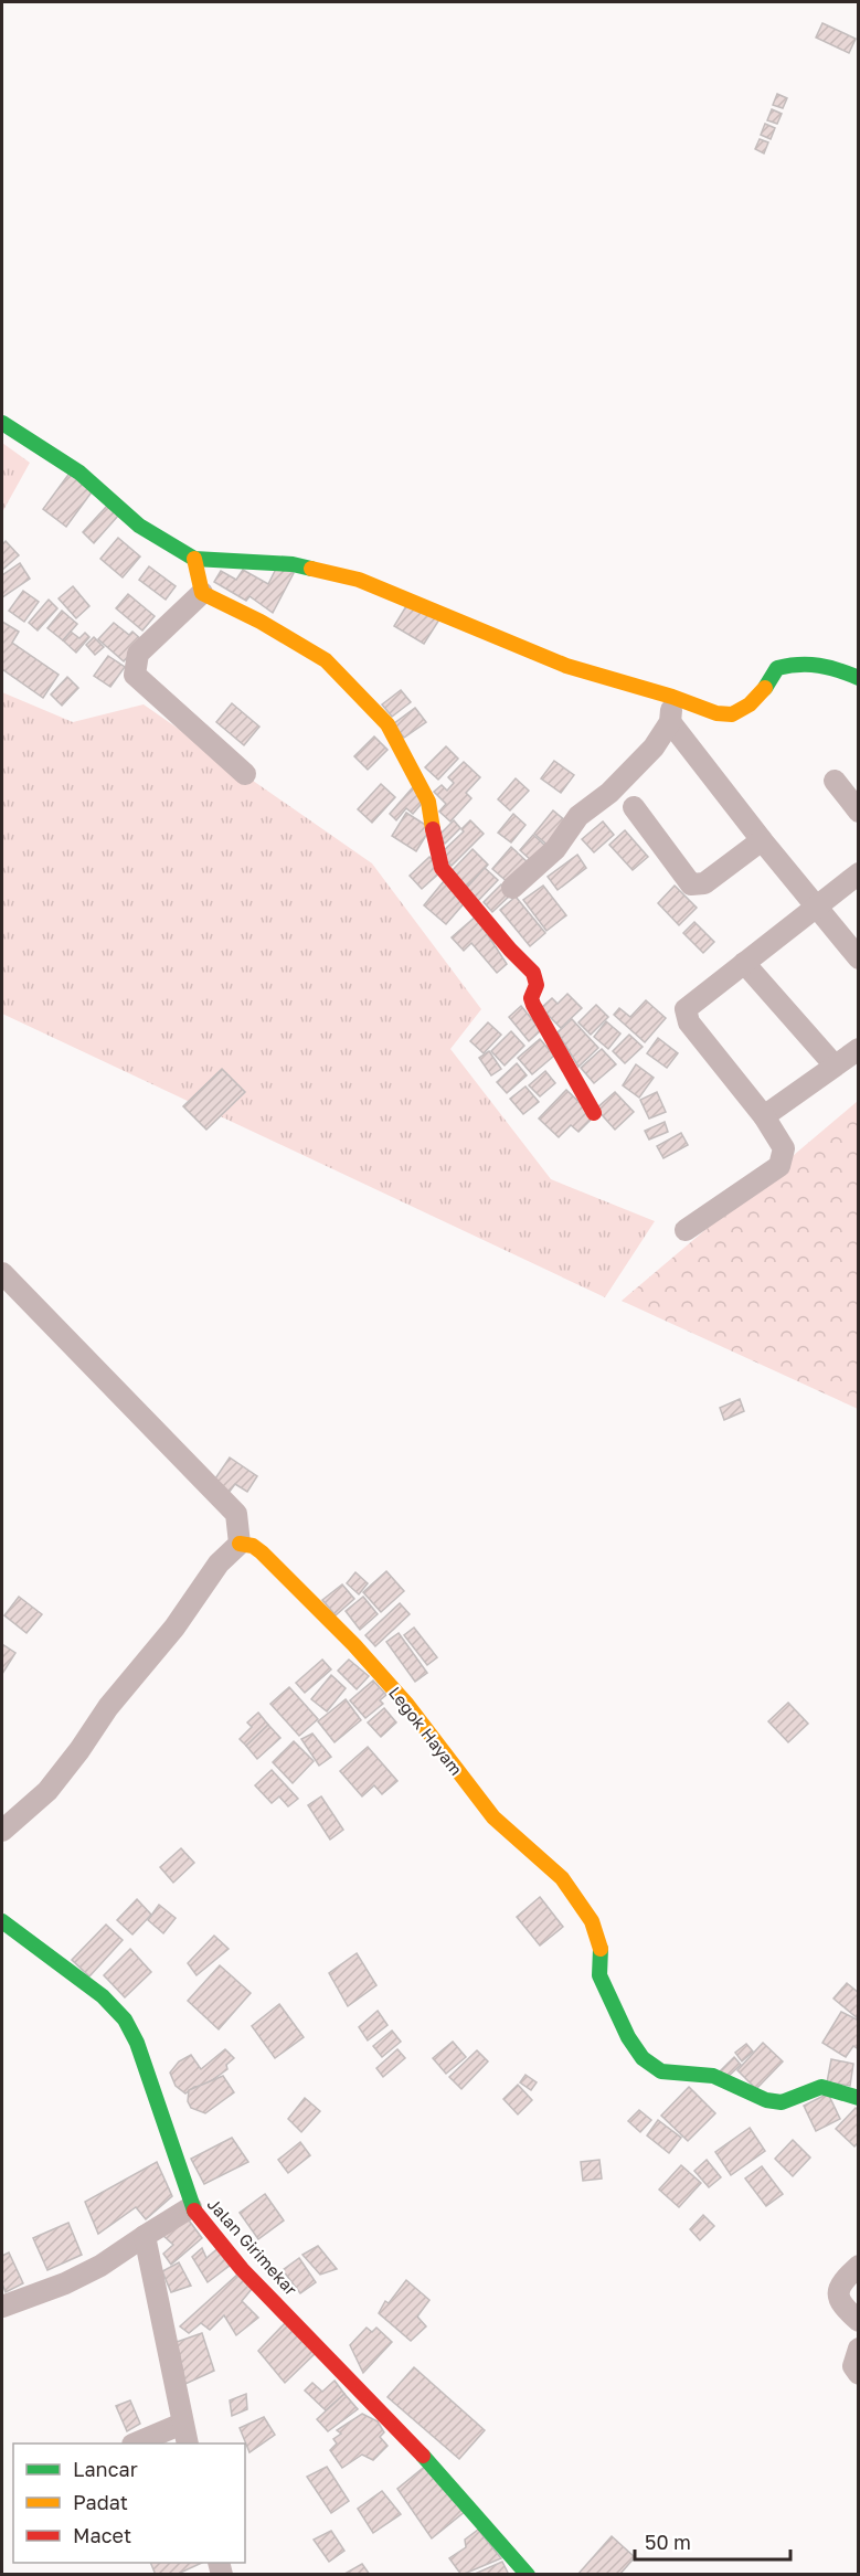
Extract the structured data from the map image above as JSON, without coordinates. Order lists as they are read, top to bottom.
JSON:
{
  "streets": {
    "street": ["Legok Hayam", "Jalan Girimekar"]
  },
  "legend": ["Lancar", "Padat", "Macet"],
  "scale_bar": "50 m"
}
